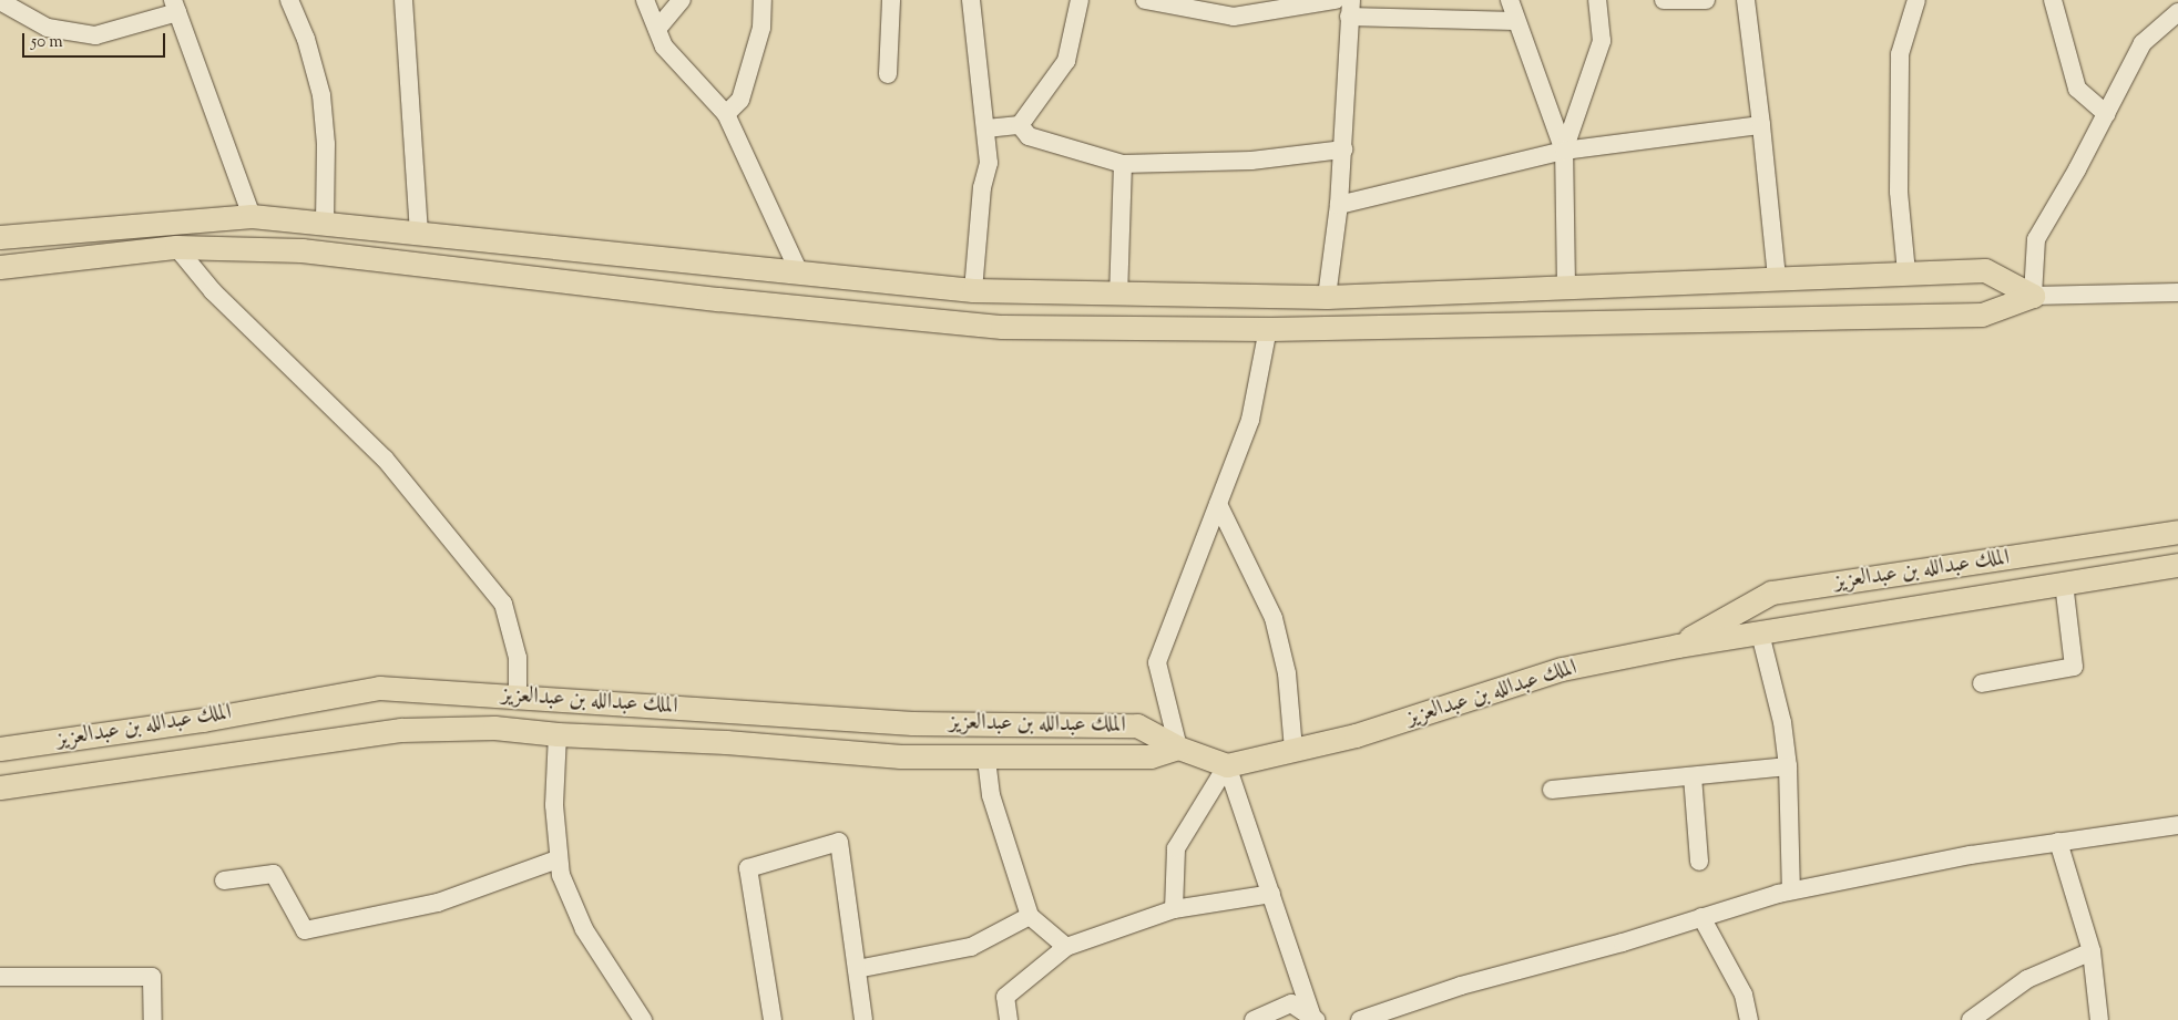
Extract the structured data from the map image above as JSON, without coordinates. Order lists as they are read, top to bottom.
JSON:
{
  "streets": {
    "main road": ["الملك عبدالله بن عبدالعزيز"]
  },
  "scale_bar": "50 m"
}
